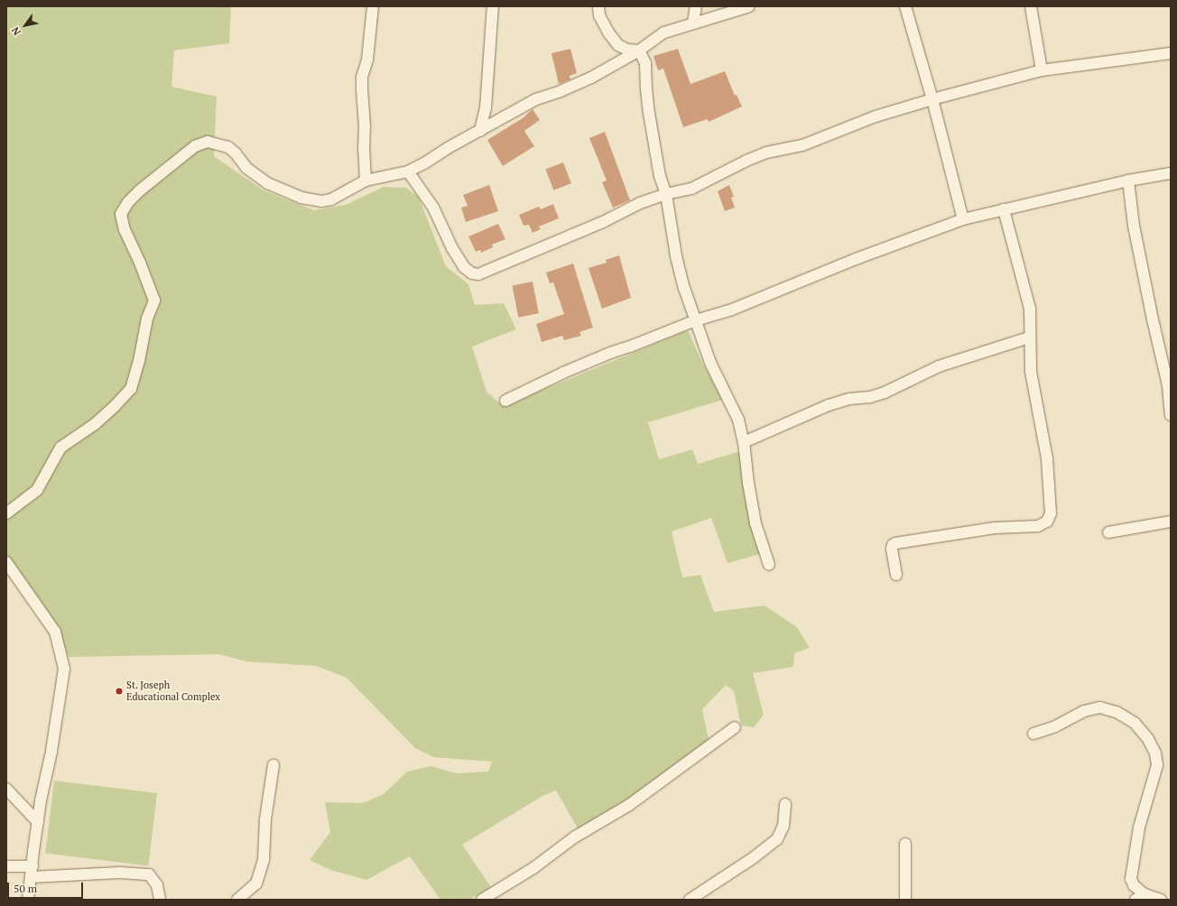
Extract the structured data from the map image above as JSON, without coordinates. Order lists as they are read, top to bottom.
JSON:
{
  "places": ["St. Joseph Educational Complex"],
  "scale_bar": "50 m",
  "north": "bottom left"
}
